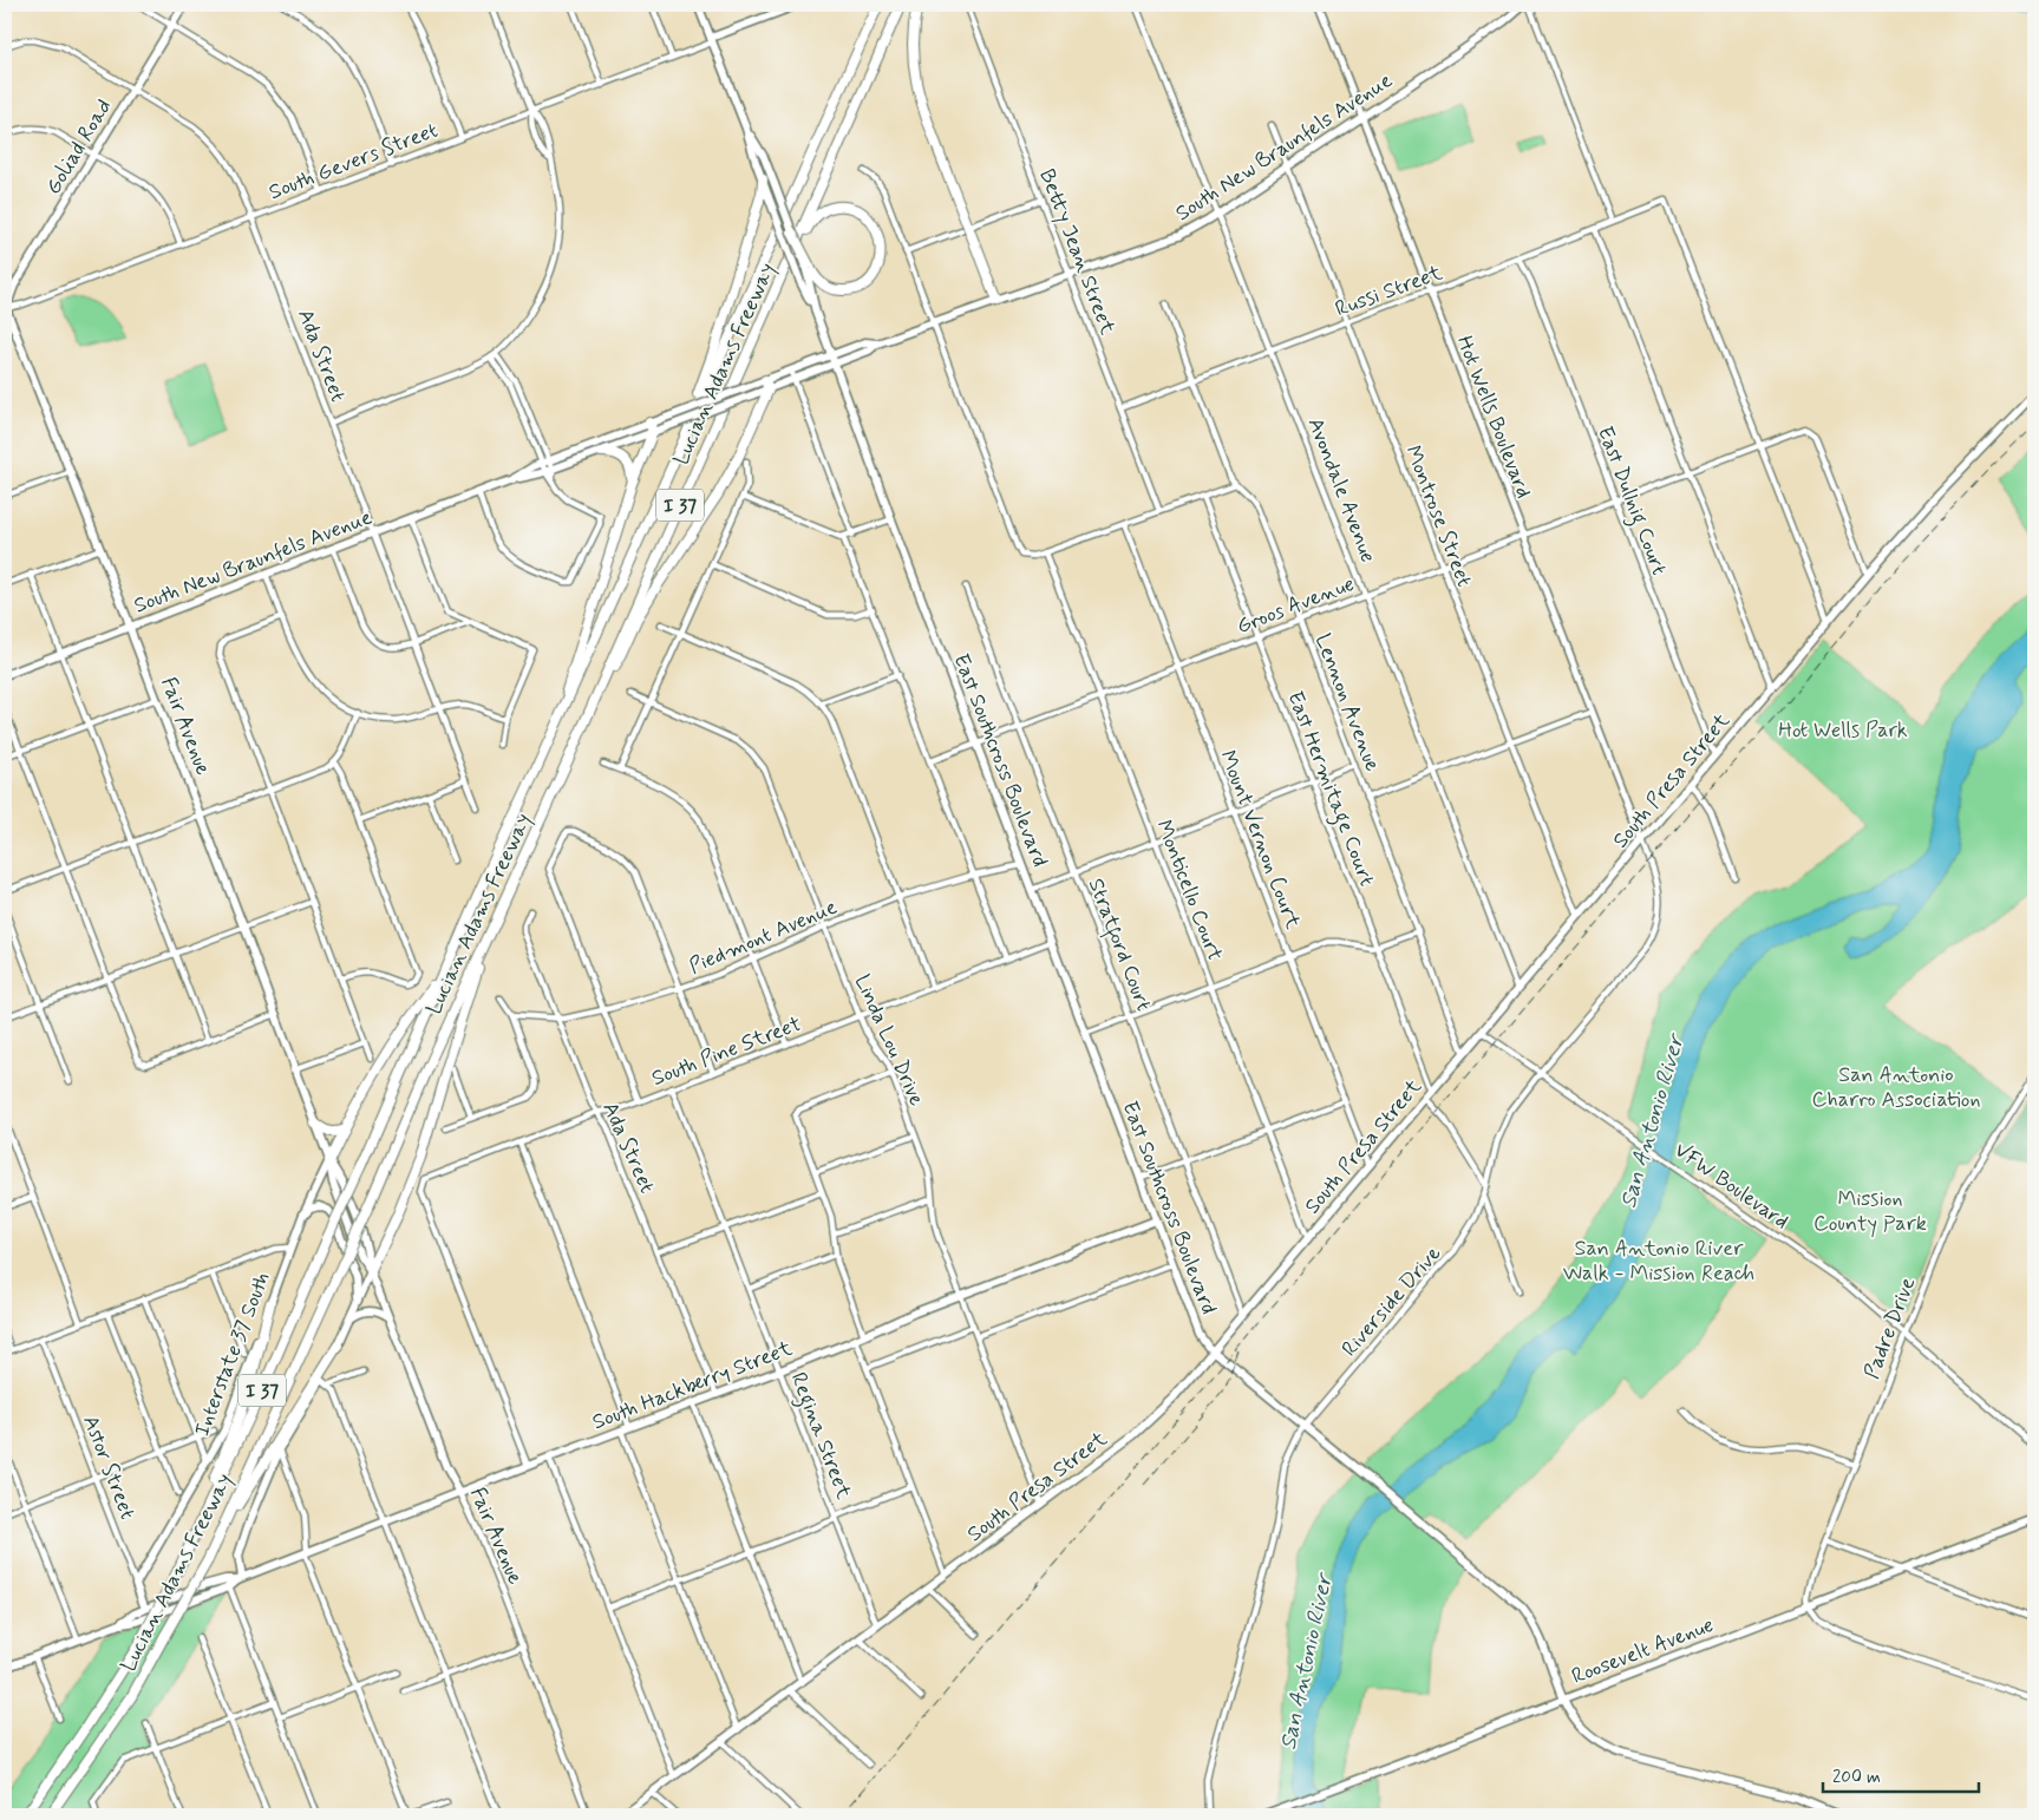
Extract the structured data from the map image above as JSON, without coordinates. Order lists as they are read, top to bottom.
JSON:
{
  "streets": {
    "highway": ["Lucian Adams Freeway", "I 37"],
    "main road": [
      "Goliad Road",
      "South New Braunfels Avenue",
      "South Gevers Street",
      "Fair Avenue",
      "East Southcross Boulevard",
      "South Presa Street",
      "Interstate 37 South",
      "South Hackberry Street",
      "Astor Street",
      "Roosevelt Avenue"
    ],
    "street": [
      "Betty Jean Street",
      "Russi Street",
      "Ada Street",
      "Hot Wells Boulevard",
      "Avondale Avenue",
      "East Dullnig Court",
      "Montrose Street",
      "Groos Avenue",
      "Lennon Avenue",
      "East Hermitage Court",
      "Mount Vernon Court",
      "Monticello Court",
      "Piedmont Avenue",
      "Stratford Court",
      "Linda Lou Drive",
      "South Pine Street",
      "VFW Boulevard",
      "Riverside Drive",
      "Padre Drive",
      "Regina Street"
    ]
  },
  "crossings": [
    ["Goliad Road", "South Gevers Street"],
    ["Goliad Road", "Ada Street"],
    ["Goliad Road", "Fair Avenue"],
    ["South New Braunfels Avenue", "Betty Jean Street"],
    ["South New Braunfels Avenue", "Ada Street"],
    ["South New Braunfels Avenue", "Hot Wells Boulevard"],
    ["South New Braunfels Avenue", "Avondale Avenue"],
    ["South New Braunfels Avenue", "Montrose Street"],
    ["South New Braunfels Avenue", "Fair Avenue"],
    ["South New Braunfels Avenue", "East Southcross Boulevard"],
    ["South Gevers Street", "Ada Street"],
    ["South Gevers Street", "Fair Avenue"],
    ["South Gevers Street", "East Southcross Boulevard"],
    ["Betty Jean Street", "Russi Street"],
    ["Russi Street", "Hot Wells Boulevard"],
    ["Russi Street", "Avondale Avenue"],
    ["Russi Street", "East Dullnig Court"],
    ["Russi Street", "Montrose Street"],
    ["Russi Street", "Groos Avenue"],
    ["Russi Street", "Lennon Avenue"],
    ["Ada Street", "Piedmont Avenue"],
    ["Ada Street", "South Pine Street"],
    ["Ada Street", "South Hackberry Street"],
    ["Hot Wells Boulevard", "Groos Avenue"],
    ["Hot Wells Boulevard", "South Presa Street"],
    ["Hot Wells Boulevard", "Riverside Drive"],
    ["Avondale Avenue", "Groos Avenue"],
    ["Avondale Avenue", "South Presa Street"],
    ["East Dullnig Court", "Groos Avenue"],
    ["East Dullnig Court", "South Presa Street"],
    ["Montrose Street", "Groos Avenue"],
    ["Montrose Street", "South Presa Street"],
    ["Groos Avenue", "Lennon Avenue"],
    ["Groos Avenue", "East Southcross Boulevard"],
    ["Groos Avenue", "South Presa Street"],
    ["Groos Avenue", "East Hermitage Court"],
    ["Groos Avenue", "Mount Vernon Court"],
    ["Groos Avenue", "Monticello Court"],
    ["Groos Avenue", "Stratford Court"],
    ["Lennon Avenue", "South Presa Street"],
    ["Fair Avenue", "Interstate 37 South"],
    ["Fair Avenue", "South Hackberry Street"],
    ["East Southcross Boulevard", "South Presa Street"],
    ["East Southcross Boulevard", "Piedmont Avenue"],
    ["East Southcross Boulevard", "South Pine Street"],
    ["East Southcross Boulevard", "Riverside Drive"],
    ["East Southcross Boulevard", "South Hackberry Street"],
    ["East Southcross Boulevard", "Roosevelt Avenue"],
    ["South Presa Street", "East Hermitage Court"],
    ["South Presa Street", "Mount Vernon Court"],
    ["South Presa Street", "Monticello Court"],
    ["South Presa Street", "Stratford Court"],
    ["South Presa Street", "Linda Lou Drive"],
    ["South Presa Street", "VFW Boulevard"],
    ["South Presa Street", "Riverside Drive"],
    ["South Presa Street", "Regina Street"],
    ["Piedmont Avenue", "Linda Lou Drive"],
    ["Linda Lou Drive", "South Pine Street"],
    ["Linda Lou Drive", "South Hackberry Street"],
    ["South Pine Street", "South Hackberry Street"],
    ["South Pine Street", "Regina Street"],
    ["VFW Boulevard", "Riverside Drive"],
    ["VFW Boulevard", "Padre Drive"],
    ["Padre Drive", "Roosevelt Avenue"],
    ["Interstate 37 South", "Astor Street"],
    ["South Hackberry Street", "Regina Street"],
    ["South Hackberry Street", "Astor Street"]
  ],
  "water": ["San Antonio River"],
  "parks": [
    "Hot Wells Park",
    "San Antonio Charro Association",
    "Mission County Park",
    "San Antonio River Walk - Mission Reach"
  ],
  "scale_bar": "200 m"
}
